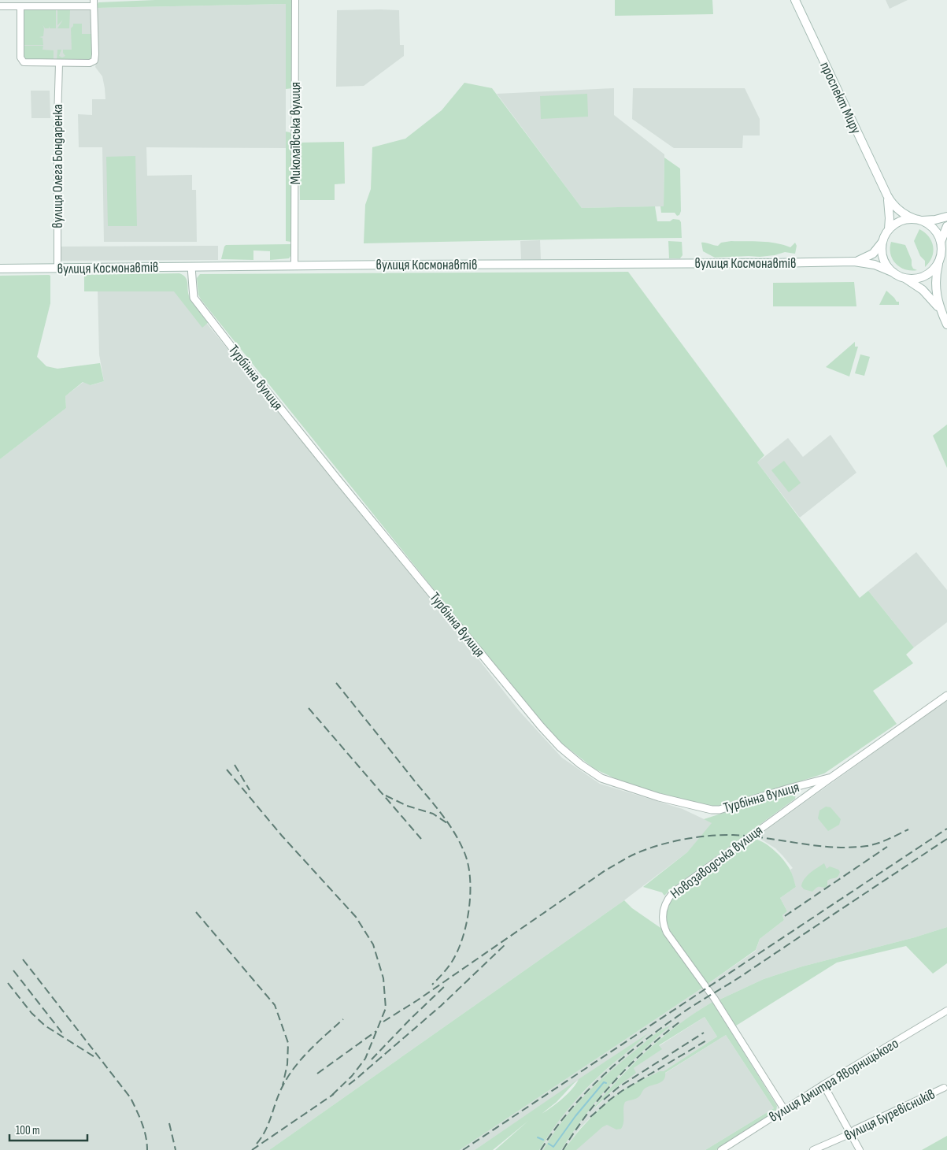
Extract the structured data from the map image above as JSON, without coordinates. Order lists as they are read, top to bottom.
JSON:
{
  "streets": {
    "main road": ["проспект Миру", "вулиця Космонавтів"],
    "street": [
      "Миколаївська вулиця",
      "вулиця Олега Бондаренка",
      "Турбінна вулиця",
      "Новозаводська вулиця",
      "вулиця Дмитра Яворницького",
      "вулиця Буревісників"
    ]
  },
  "crossings": [
    ["проспект Миру", "вулиця Космонавтів"],
    ["Миколаївська вулиця", "вулиця Космонавтів"],
    ["вулиця Олега Бондаренка", "вулиця Космонавтів"],
    ["вулиця Космонавтів", "Турбінна вулиця"],
    ["Турбінна вулиця", "Новозаводська вулиця"],
    ["Новозаводська вулиця", "вулиця Дмитра Яворницького"]
  ],
  "scale_bar": "100 m"
}
